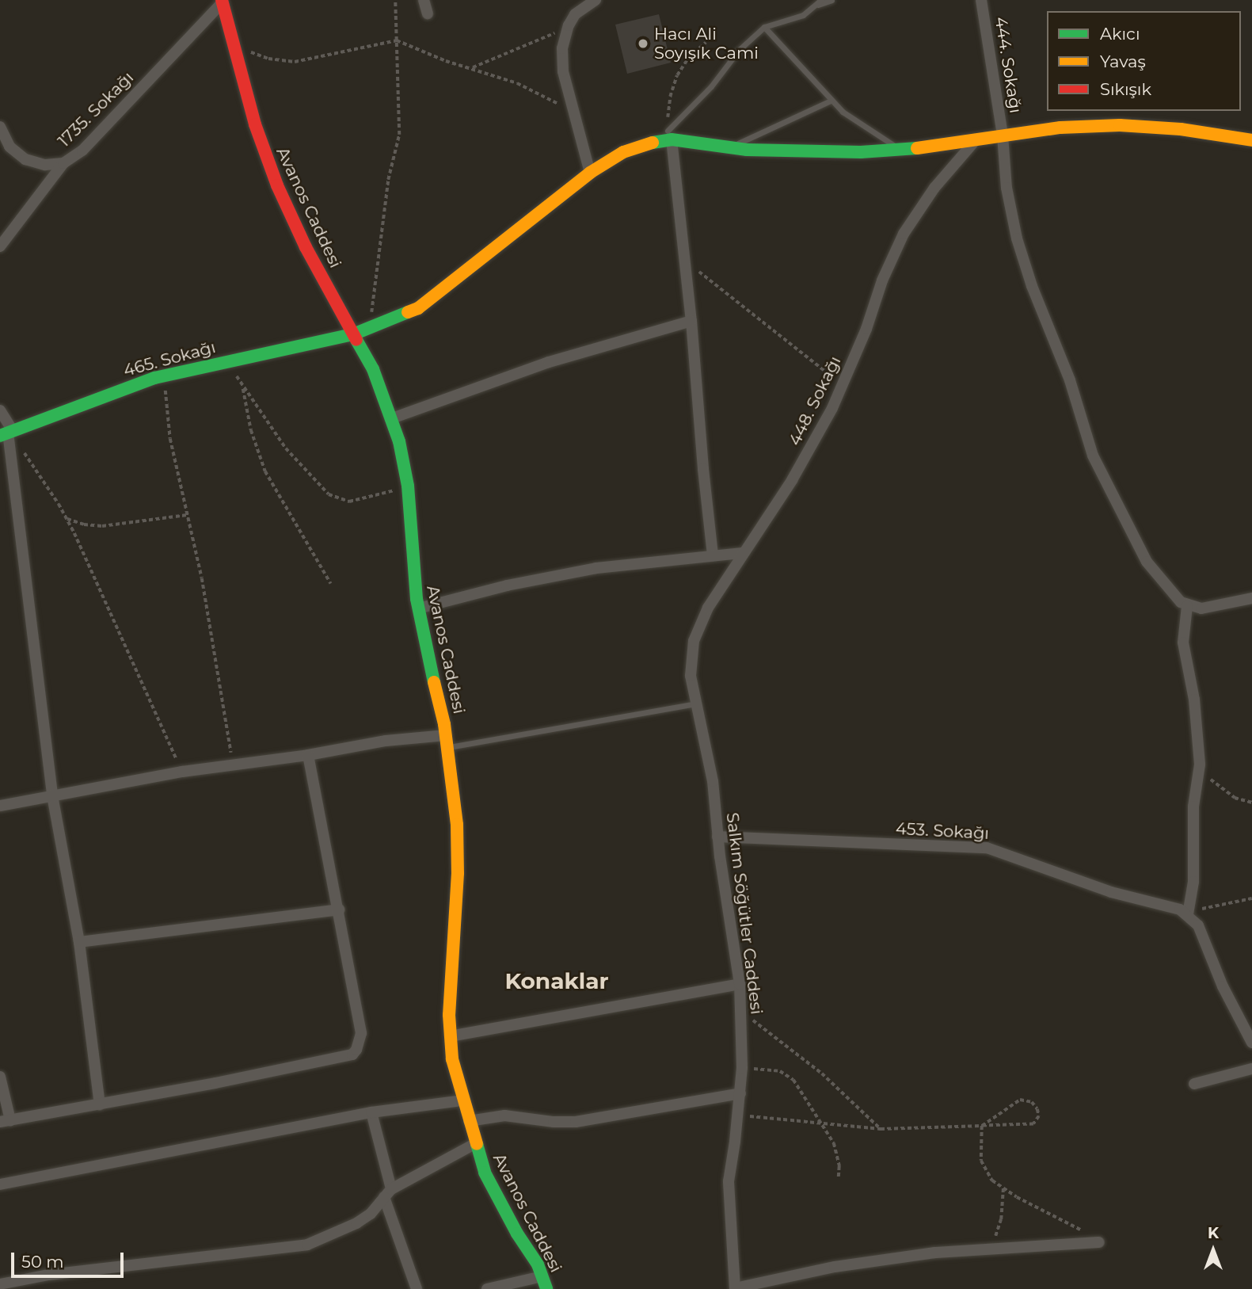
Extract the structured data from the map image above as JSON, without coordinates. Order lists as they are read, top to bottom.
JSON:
{
  "streets": {
    "street": [
      "444. Sokağı",
      "1735. Sokağı",
      "Avanos Caddesi",
      "465. Sokağı",
      "448. Sokağı",
      "453. Sokağı",
      "Salkım Söğütler Caddesi"
    ]
  },
  "crossings": [
    ["1735. Sokağı", "Avanos Caddesi"],
    ["Avanos Caddesi", "465. Sokağı"],
    ["448. Sokağı", "Salkım Söğütler Caddesi"],
    ["453. Sokağı", "Salkım Söğütler Caddesi"]
  ],
  "districts": ["Konaklar"],
  "places": ["Hacı Ali Soyışık Cami"],
  "legend": ["Akıcı", "Yavaş", "Sıkışık"],
  "scale_bar": "50 m",
  "north": "top"
}
